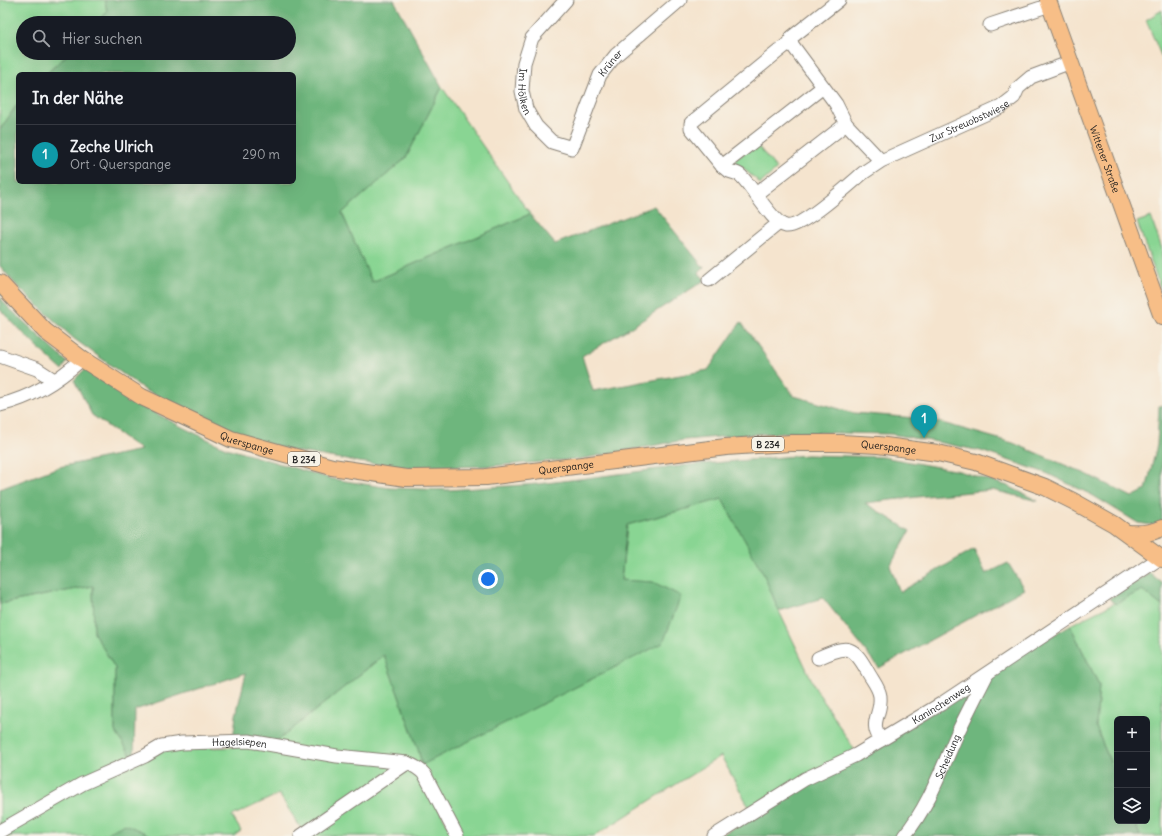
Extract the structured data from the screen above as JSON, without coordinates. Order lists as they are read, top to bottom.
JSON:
{
  "streets": {
    "main road": ["Wittener Straße", "Querspange", "B 234"],
    "street": [
      "Krüner",
      "Im Hölken",
      "Zur Streuobstwiese",
      "Kaninchenweg",
      "Hagelsiepen",
      "Scheidung"
    ]
  },
  "crossings": [
    ["Krüner", "Im Hölken"],
    ["Zur Streuobstwiese", "Wittener Straße"],
    ["Querspange", "Kaninchenweg"],
    ["Kaninchenweg", "Scheidung"]
  ],
  "page": {
    "search": "Hier suchen",
    "heading": "In der Nähe",
    "list": [
      {
        "mark": "1",
        "name": "Zeche Ulrich",
        "note": "Ort · Querspange",
        "value": "290 m"
      }
    ],
    "pins": "1",
    "map_buttons": ["+", "−"]
  }
}
